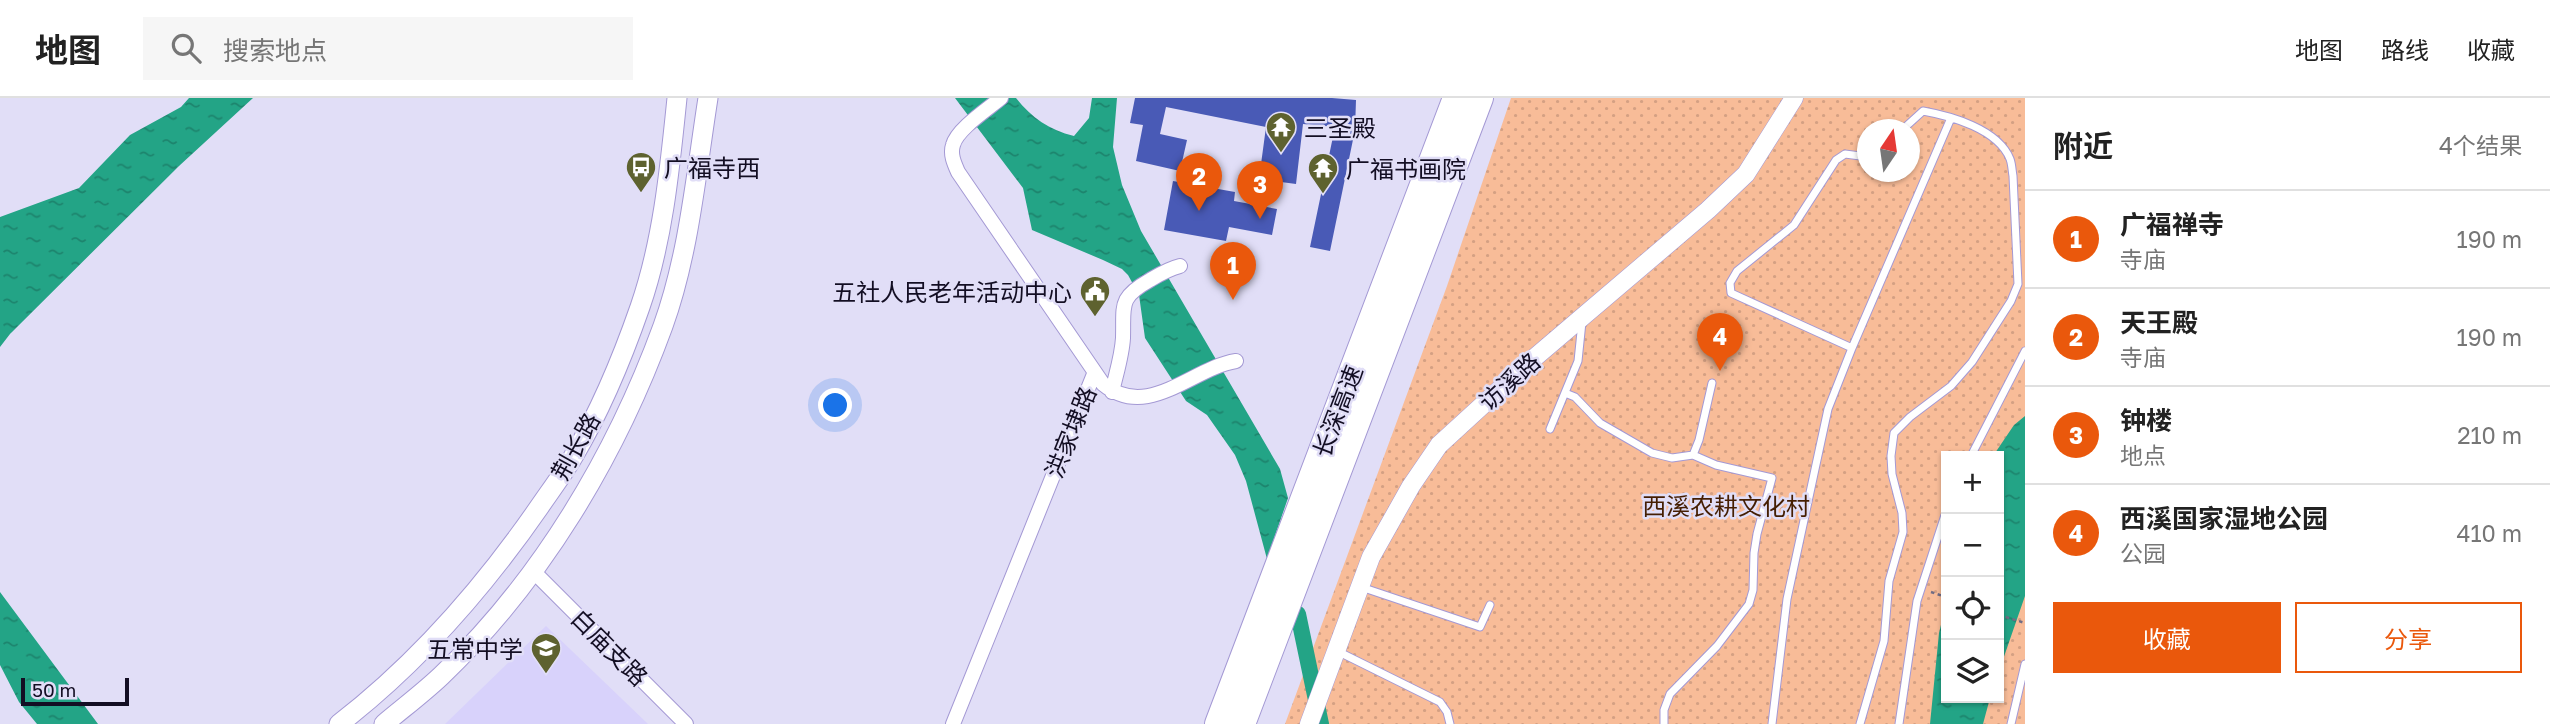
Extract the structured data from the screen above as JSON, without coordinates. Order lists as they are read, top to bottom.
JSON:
{
  "streets": {
    "highway": ["长深高速"],
    "main road": ["荆长路"],
    "street": ["访溪路", "洪家埭路", "白庙支路"]
  },
  "crossings": [
    ["荆长路", "白庙支路"]
  ],
  "parks": ["西溪农耕文化村"],
  "places": {
    "temple": ["三圣殿", "广福书画院"],
    "bus stop": ["广福寺西"],
    "public building": ["五社人民老年活动中心"],
    "school or university": ["五常中学"]
  },
  "scale_bar": "50 m",
  "north": "top",
  "page": {
    "header": "地图",
    "search": "搜索地点",
    "nav": ["地图", "路线", "收藏"],
    "heading": ["附近", "4个结果"],
    "pins": [
      "2",
      "3",
      "1",
      "4"
    ],
    "list": [
      {
        "mark": "1",
        "name": "广福禅寺",
        "note": "寺庙",
        "value": "190 m"
      },
      {
        "mark": "2",
        "name": "天王殿",
        "note": "寺庙",
        "value": "190 m"
      },
      {
        "mark": "3",
        "name": "钟楼",
        "note": "地点",
        "value": "210 m"
      },
      {
        "mark": "4",
        "name": "西溪国家湿地公园",
        "note": "公园",
        "value": "410 m"
      }
    ],
    "map_buttons": ["+", "−"],
    "buttons": ["收藏", "分享"],
    "scale": "50 m"
  }
}
